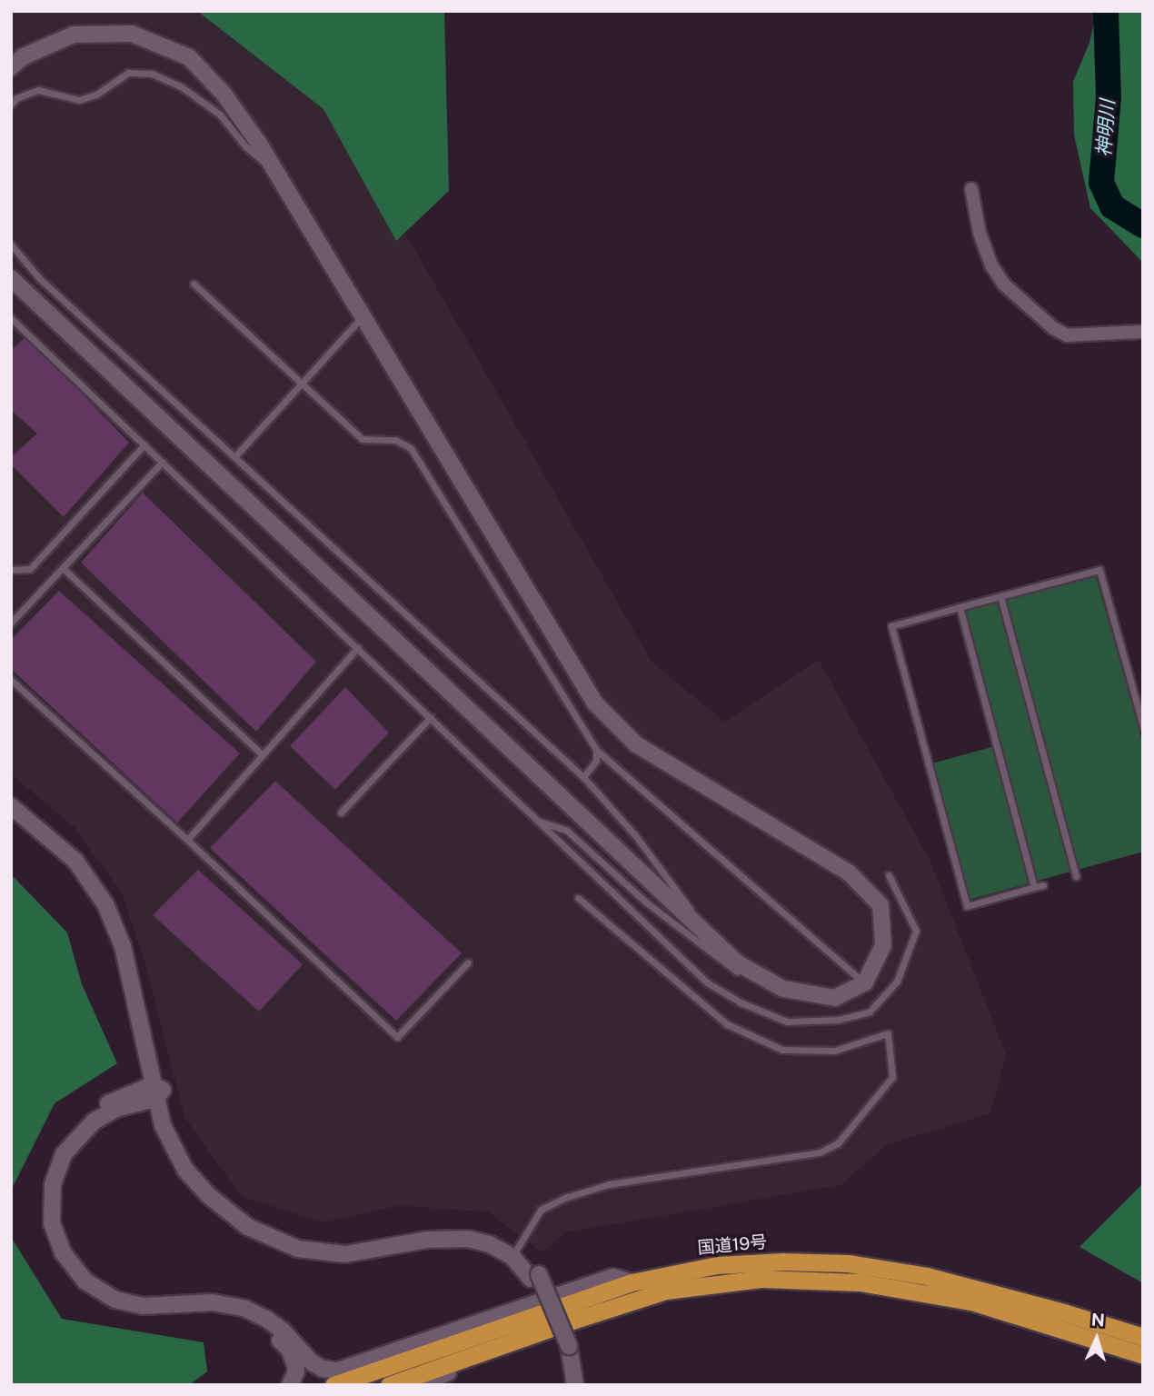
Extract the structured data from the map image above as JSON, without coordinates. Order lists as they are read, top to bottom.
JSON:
{
  "streets": {
    "highway": ["国道19号"]
  },
  "water": ["神明川"],
  "north": "top"
}
